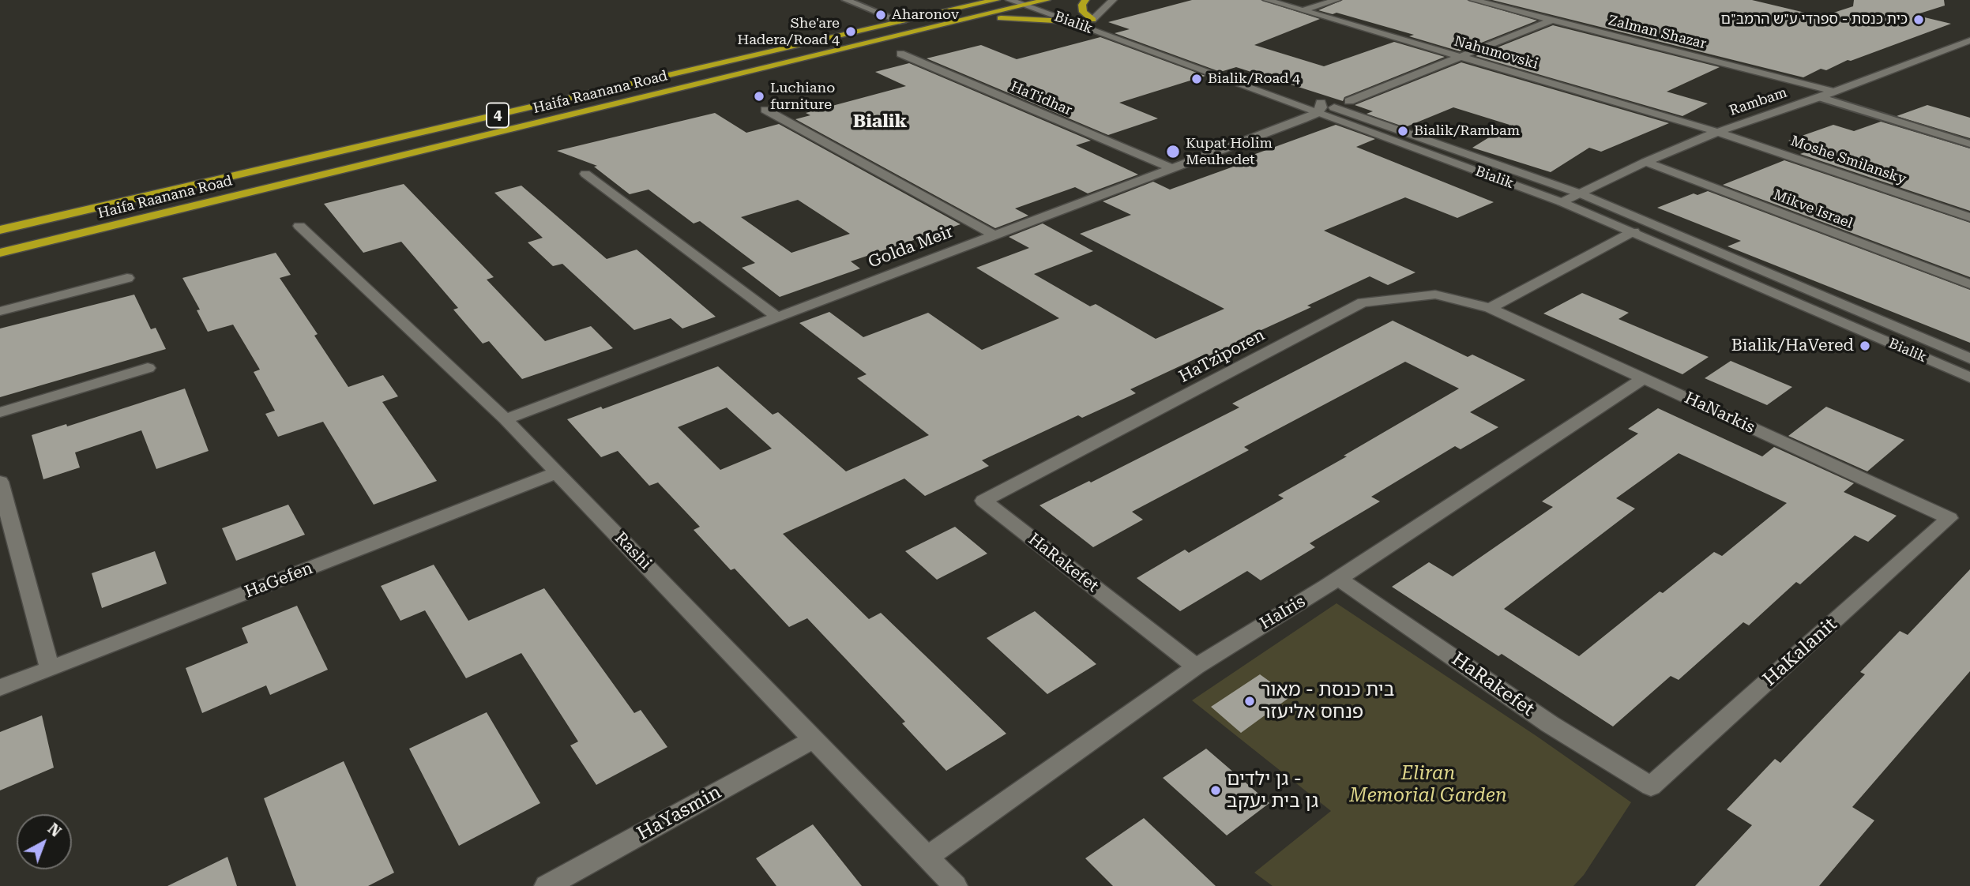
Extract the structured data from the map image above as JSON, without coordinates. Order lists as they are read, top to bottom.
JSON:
{
  "streets": {
    "highway": ["Haifa Raanana Road", "4"],
    "street": [
      "Bialik",
      "Zalman Shazar",
      "Nahumovski",
      "HaTidhar",
      "Rambam",
      "Moshe Smilansky",
      "Mikve Israel",
      "Golda Meir",
      "HaTziporen",
      "HaNarkis",
      "Rashi",
      "HaRakefet",
      "HaGefen",
      "HaIris",
      "HaKalanit",
      "HaYasmin"
    ]
  },
  "crossings": [
    ["Bialik", "Haifa Raanana Road"],
    ["Bialik", "Rambam"],
    ["Bialik", "Golda Meir"],
    ["Zalman Shazar", "Rambam"],
    ["Nahumovski", "Rambam"],
    ["Nahumovski", "Moshe Smilansky"],
    ["HaTidhar", "Golda Meir"],
    ["Rambam", "Moshe Smilansky"],
    ["Rambam", "Mikve Israel"],
    ["Golda Meir", "Rashi"],
    ["HaTziporen", "HaNarkis"],
    ["HaTziporen", "HaRakefet"],
    ["HaNarkis", "HaIris"],
    ["HaNarkis", "HaKalanit"],
    ["Rashi", "HaGefen"],
    ["Rashi", "HaIris"],
    ["Rashi", "HaYasmin"],
    ["HaRakefet", "HaIris"],
    ["HaRakefet", "HaKalanit"]
  ],
  "districts": ["Bialik"],
  "parks": ["Eliran Memorial Garden"],
  "places": [
    "Aharonov",
    "כית כנסת - ספרדי ע\"ש הרמב\"ם",
    "She'are Hadera/Road 4",
    "Bialik/Road 4",
    "Luchiano furniture",
    "Bialik/Rambam",
    "Kupat Holim Meuhedet",
    "Bialik/HaVered",
    "בית כנסת - מאור פנחס אליעזר",
    "גן ילדים - גן בית יעקב"
  ],
  "north": "top right"
}
